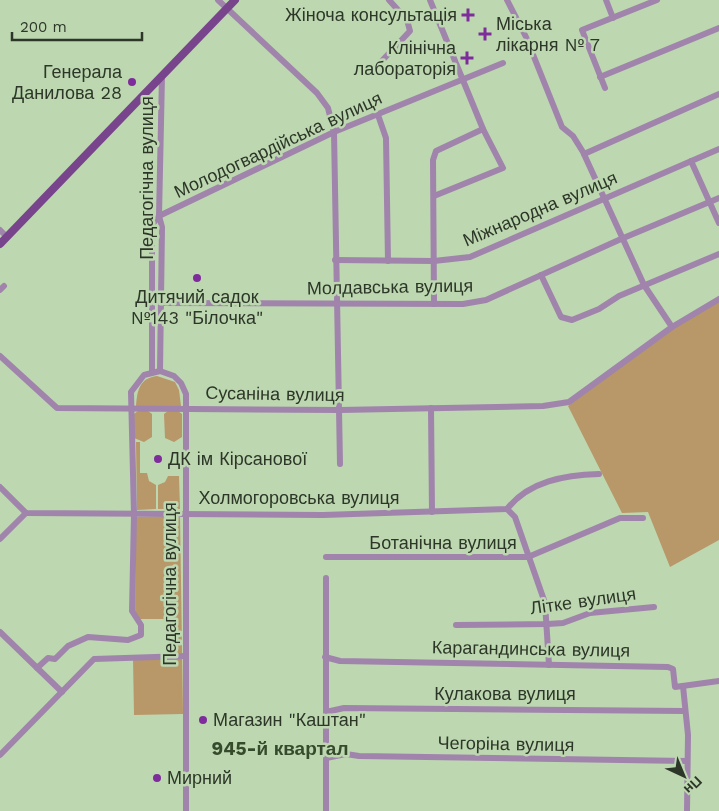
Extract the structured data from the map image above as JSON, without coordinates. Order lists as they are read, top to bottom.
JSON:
{
  "streets": {
    "street": [
      "Молодогвардійська вулиця",
      "Педагогічна вулиця",
      "Міжнародна вулиця",
      "Молдавська вулиця",
      "Сусаніна вулиця",
      "Холмогоровська вулиця",
      "Ботанічна вулиця",
      "Літке вулиця",
      "Карагандинська вулиця",
      "Кулакова вулиця",
      "Чегоріна вулиця"
    ]
  },
  "crossings": [
    ["Молодогвардійська вулиця", "Педагогічна вулиця"],
    ["Педагогічна вулиця", "Молдавська вулиця"],
    ["Педагогічна вулиця", "Сусаніна вулиця"],
    ["Педагогічна вулиця", "Холмогоровська вулиця"]
  ],
  "districts": ["945-й квартал"],
  "places": {
    "health": ["Жіноча консультація", "Міська лікарня № 7", "Клінічна лабораторія"],
    "other": [
      "Генерала Данилова 28",
      "Дитячий садок №143 \"Білочка\"",
      "ДК ім Кірсанової",
      "Магазин \"Каштан\"",
      "Мирний"
    ]
  },
  "scale_bar": "200 m",
  "north": "bottom right"
}
